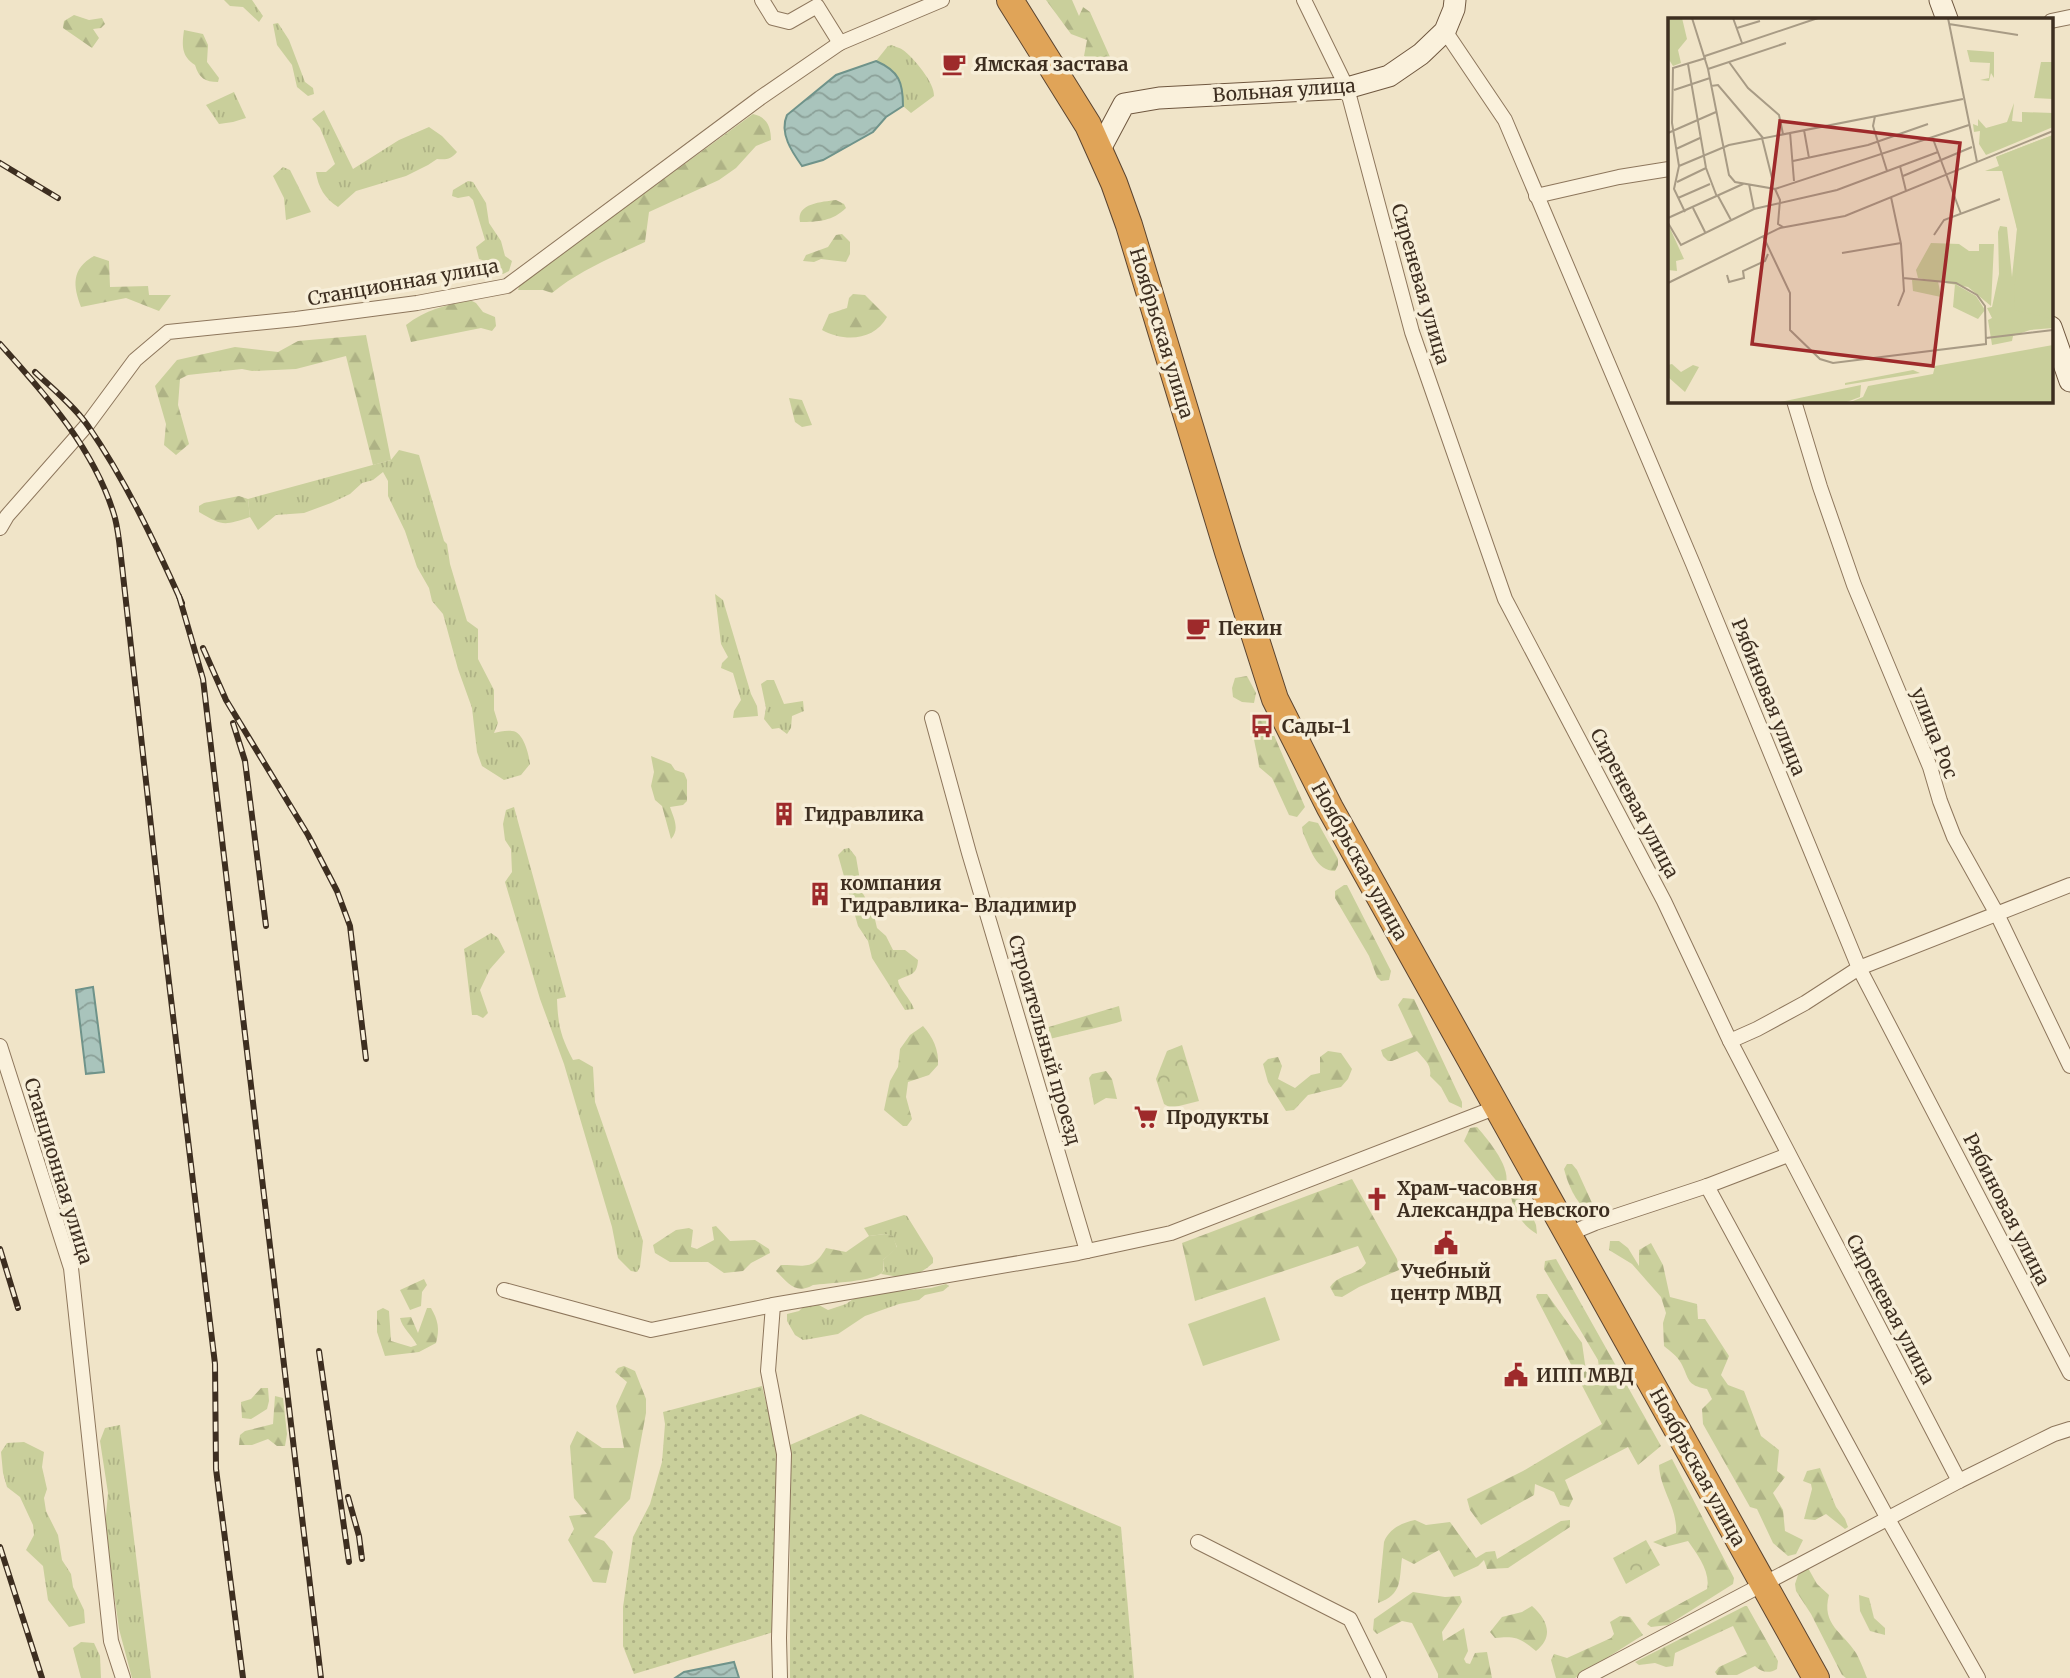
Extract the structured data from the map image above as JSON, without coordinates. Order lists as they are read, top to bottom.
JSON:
{
  "streets": {
    "highway": ["Ноябрьская улица"],
    "street": [
      "Вольная улица",
      "Станционная улица",
      "Сиреневая улица",
      "Рябиновая улица",
      "улица Рос",
      "Строительный проезд"
    ]
  },
  "crossings": [
    ["Вольная улица", "Сиреневая улица"],
    ["Вольная улица", "Ноябрьская улица"],
    ["Вольная улица", "Рябиновая улица"]
  ],
  "places": {
    "cafe": ["Ямская застава", "Пекин"],
    "bus stop": ["Сады-1"],
    "building": ["Гидравлика", "компания Гидравлика- Владимир"],
    "supermarket": ["Продукты"],
    "church": ["Храм-часовня Александра Невского"],
    "public building": ["Учебный центр МВД", "ИПП МВД"]
  }
}
